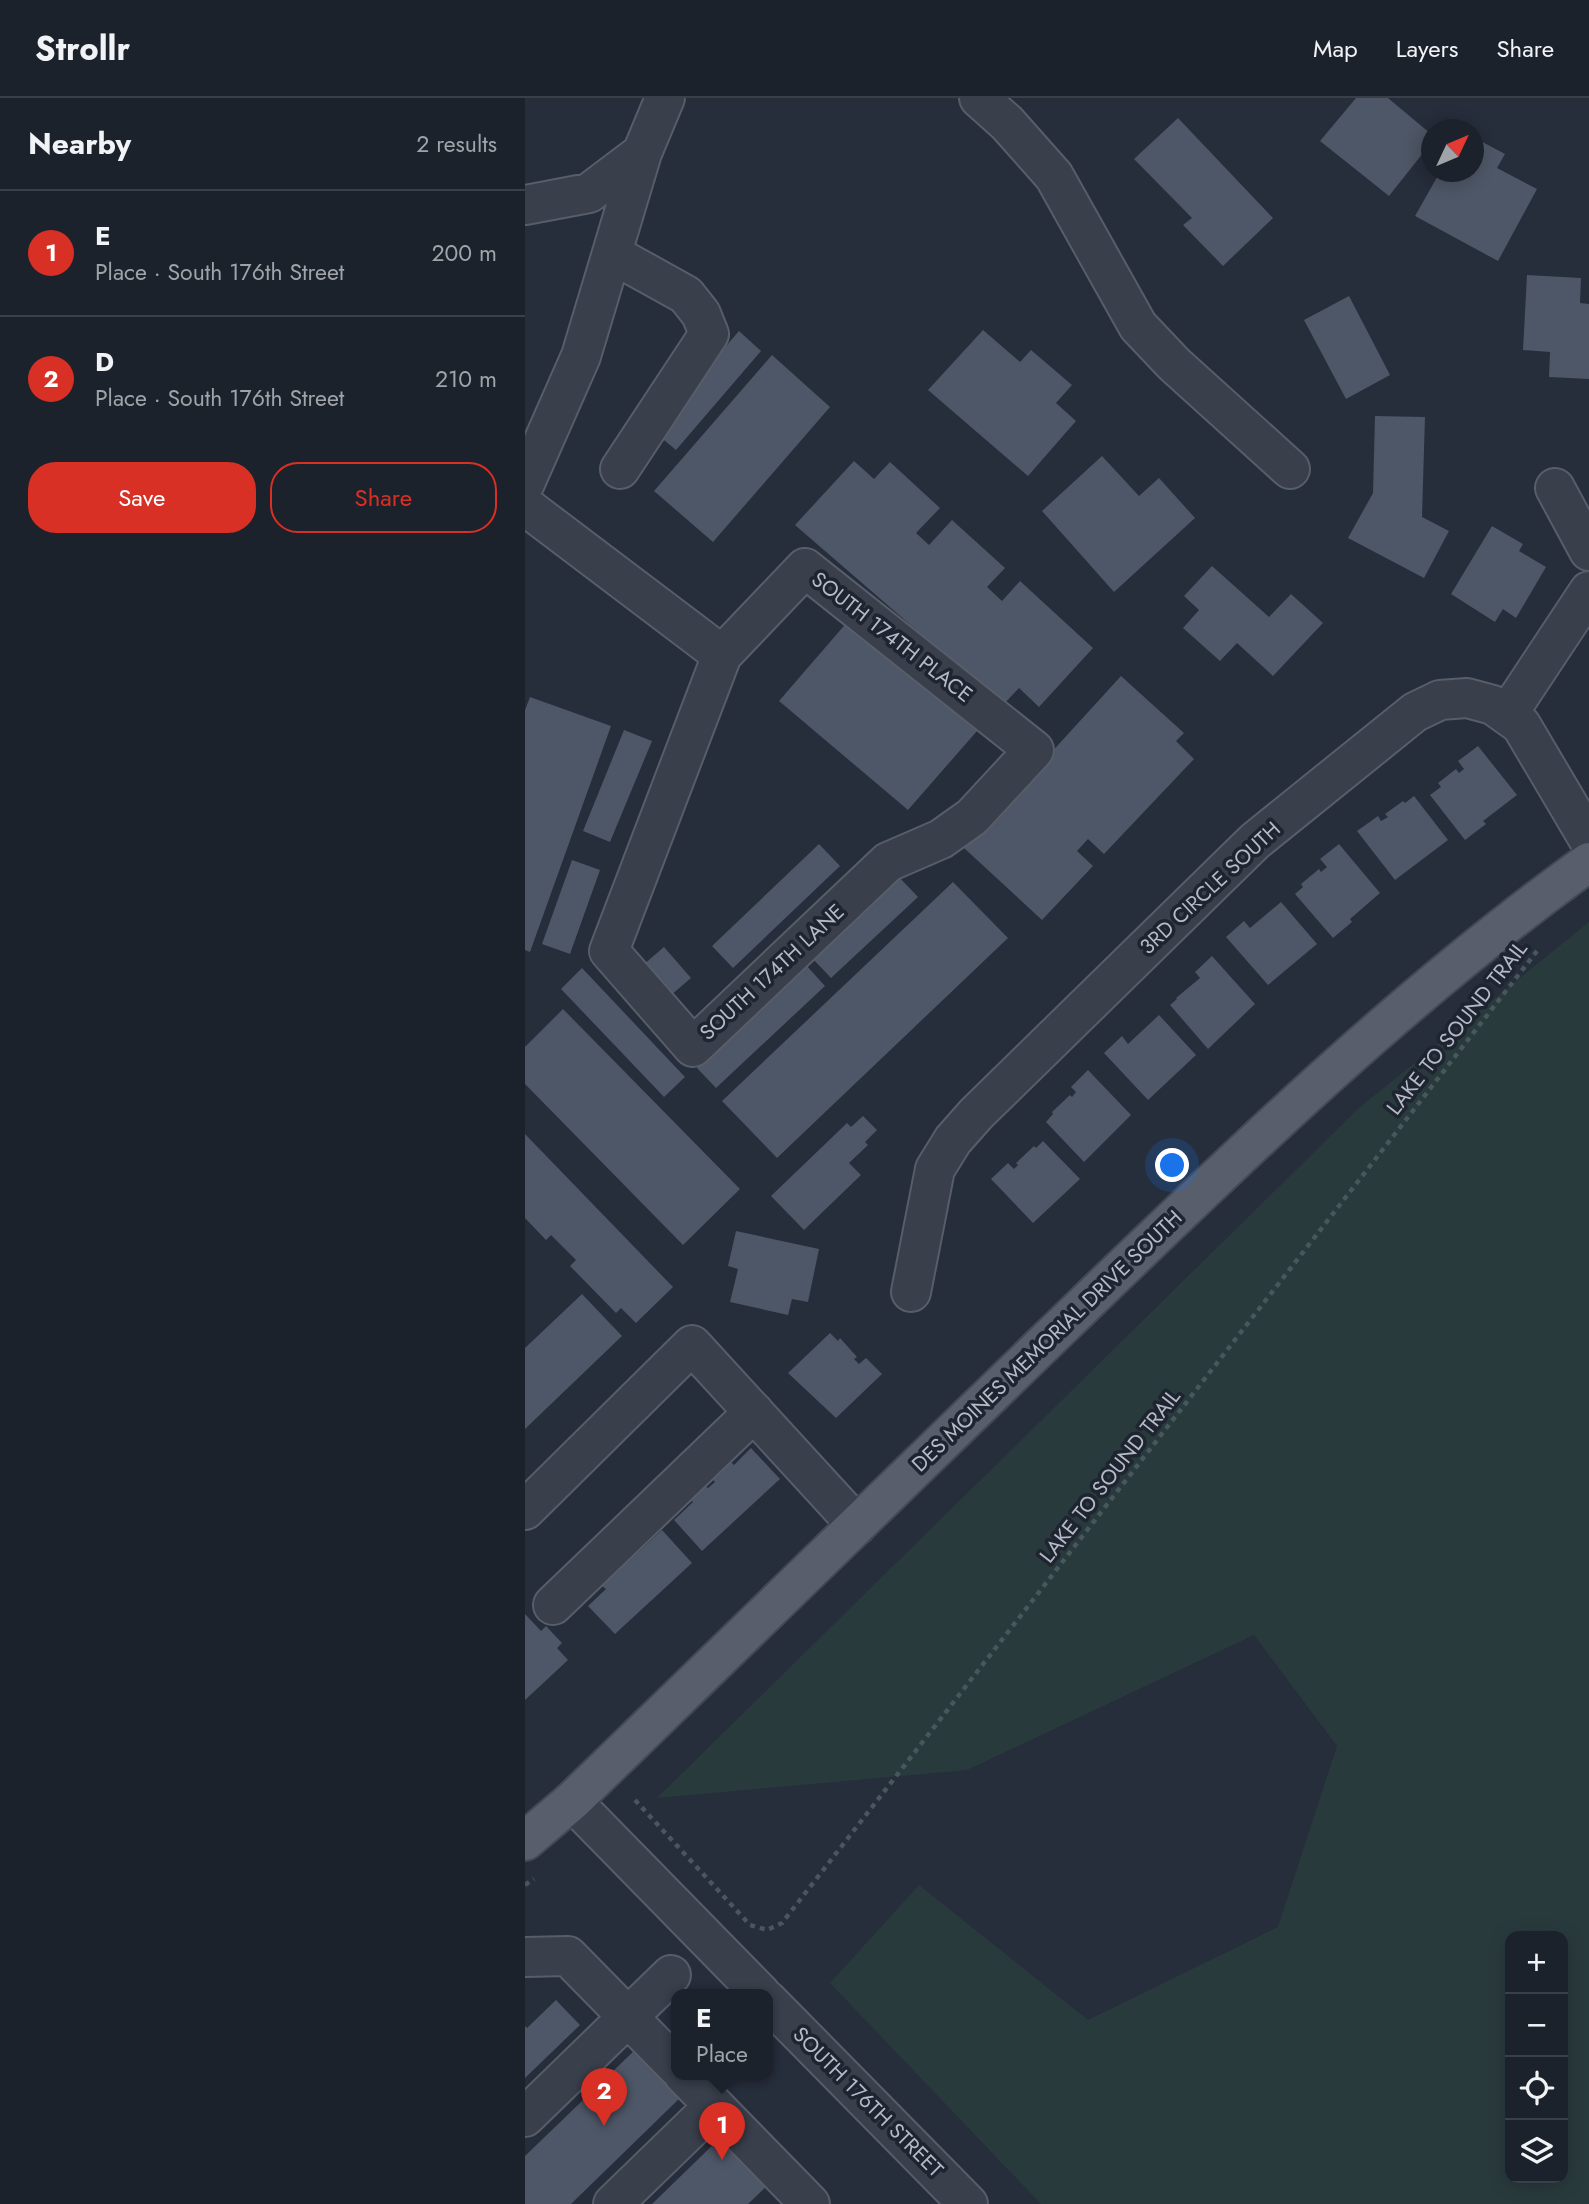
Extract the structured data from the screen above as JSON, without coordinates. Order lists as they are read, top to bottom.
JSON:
{
  "streets": {
    "main road": ["DES MOINES MEMORIAL DRIVE SOUTH"],
    "street": [
      "SOUTH 174TH PLACE",
      "3RD CIRCLE SOUTH",
      "SOUTH 174TH LANE",
      "SOUTH 176TH STREET"
    ],
    "path": ["LAKE TO SOUND TRAIL"]
  },
  "crossings": [
    ["SOUTH 174TH PLACE", "SOUTH 174TH LANE"]
  ],
  "north": "top right",
  "page": {
    "header": "Strollr",
    "nav": ["Map", "Layers", "Share"],
    "heading": ["Nearby", "2 results"],
    "list": [
      {
        "mark": "1",
        "name": "E",
        "note": "Place · South 176th Street",
        "value": "200 m"
      },
      {
        "mark": "2",
        "name": "D",
        "note": "Place · South 176th Street",
        "value": "210 m"
      }
    ],
    "buttons": ["Save", "Share"],
    "map_buttons": ["+", "−"],
    "popup": ["E", "Place"],
    "pins": ["2", "1"]
  }
}
